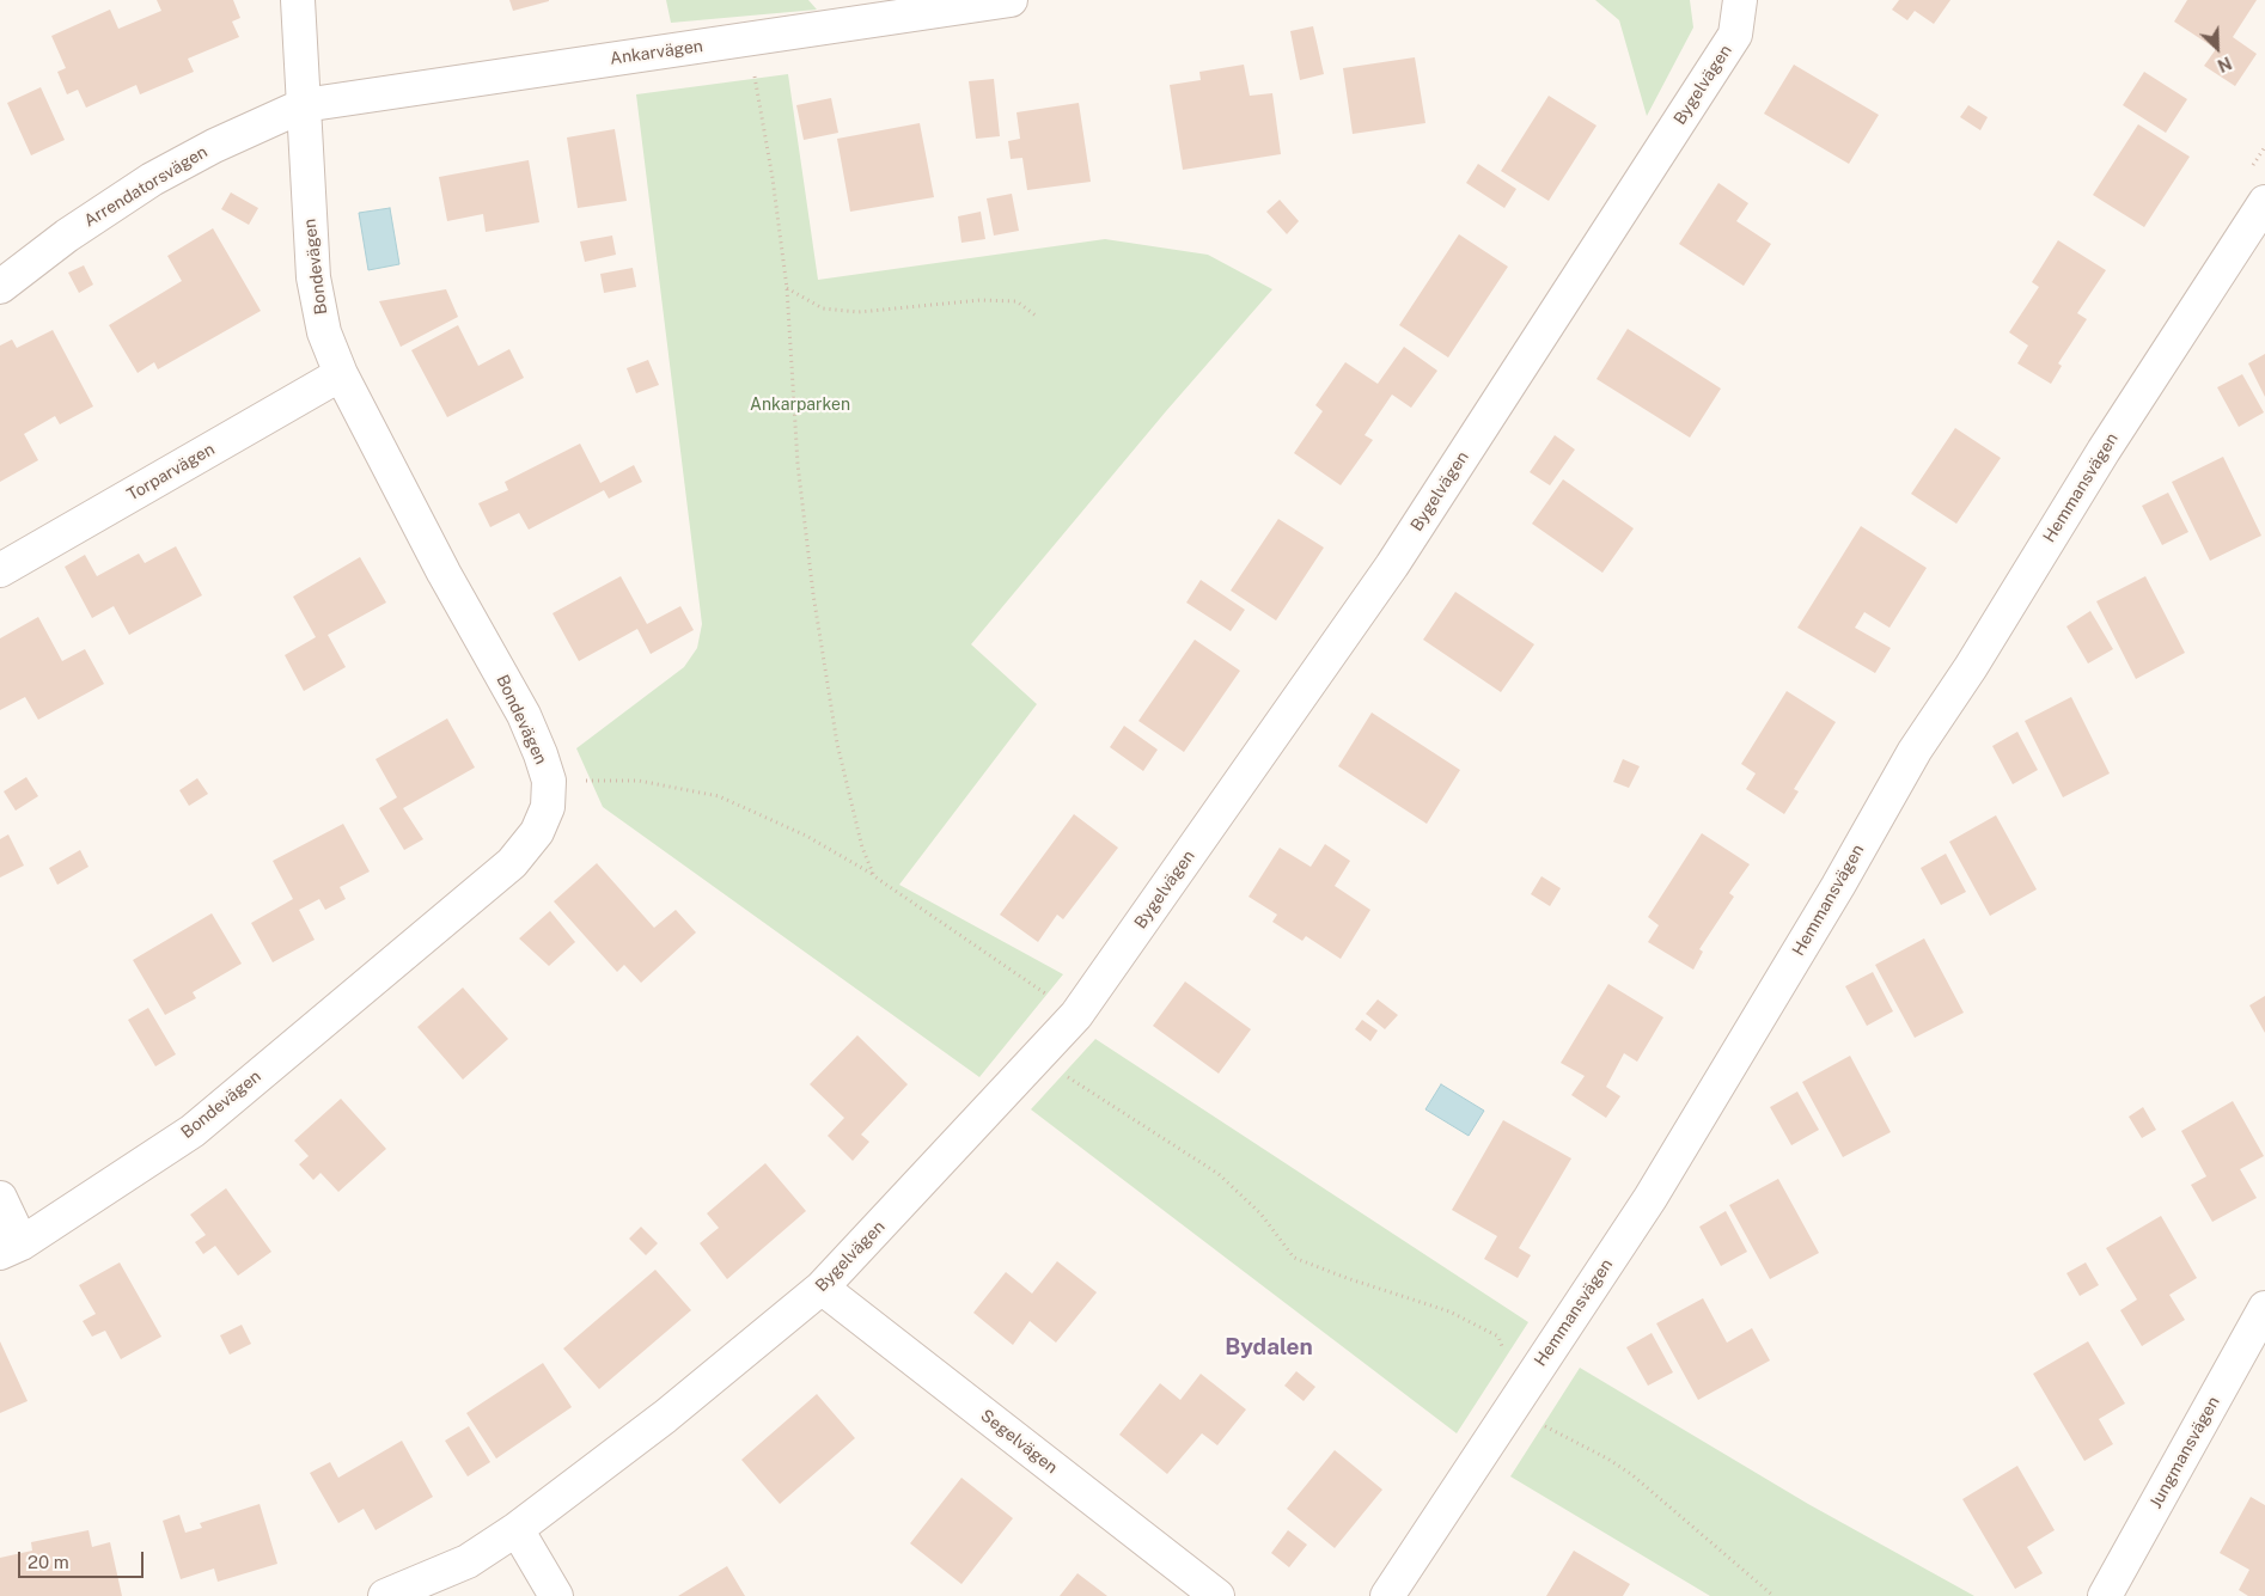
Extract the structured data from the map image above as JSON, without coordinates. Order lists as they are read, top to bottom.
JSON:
{
  "streets": {
    "street": [
      "Ankarvägen",
      "Bygelvägen",
      "Arrendatorsvägen",
      "Bondevägen",
      "Torparvägen",
      "Hemmansvägen",
      "Segelvägen",
      "Jungmansvägen"
    ]
  },
  "crossings": [
    ["Ankarvägen", "Arrendatorsvägen"],
    ["Ankarvägen", "Bondevägen"],
    ["Bygelvägen", "Segelvägen"],
    ["Arrendatorsvägen", "Bondevägen"],
    ["Bondevägen", "Torparvägen"]
  ],
  "districts": ["Bydalen"],
  "parks": ["Ankarparken"],
  "scale_bar": "20 m",
  "north": "bottom right"
}
